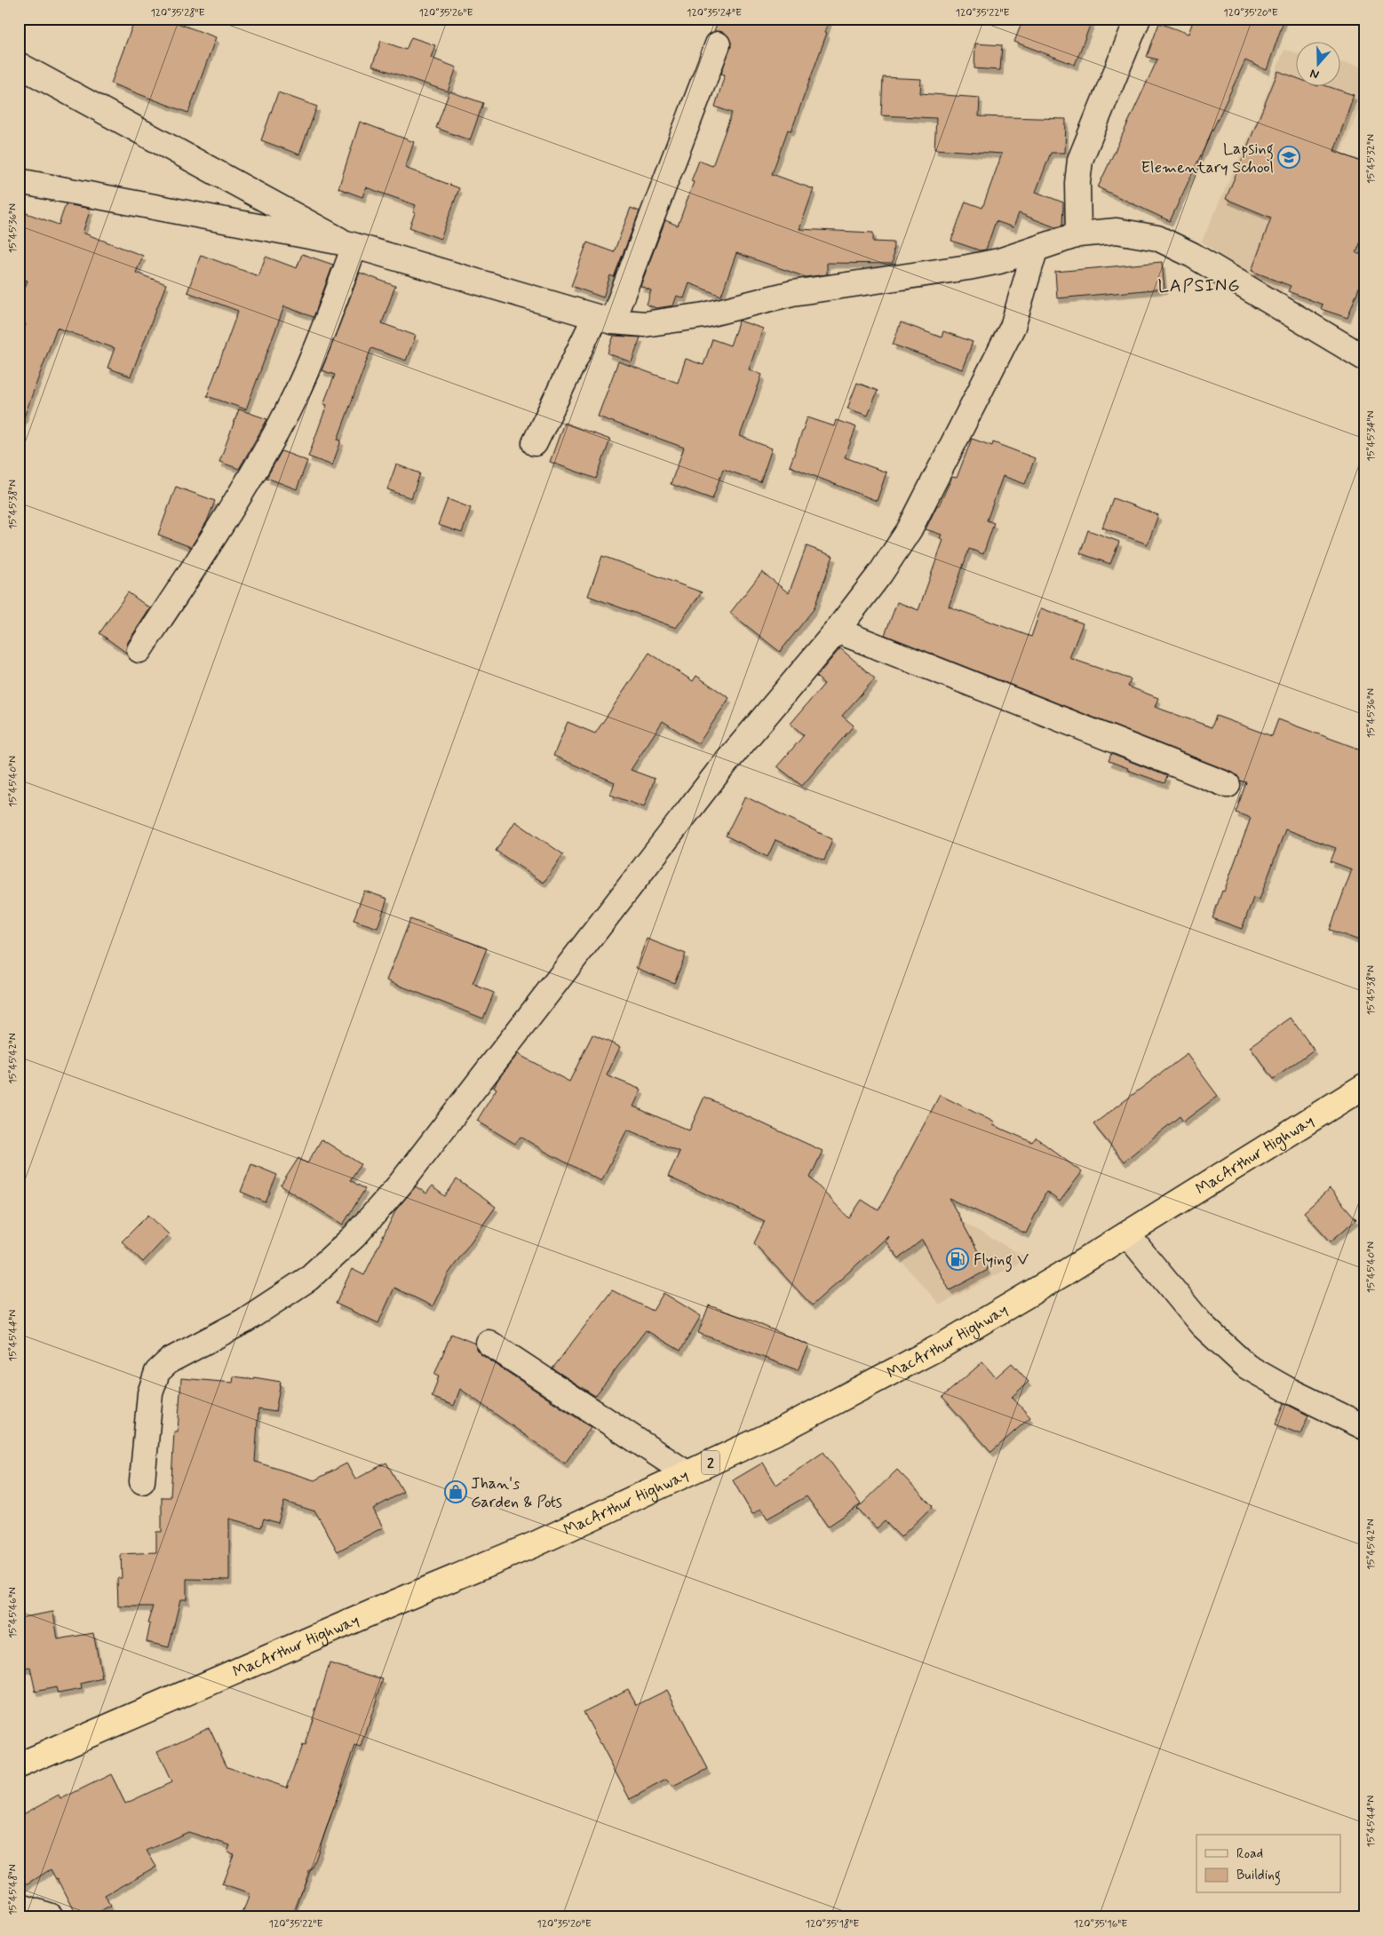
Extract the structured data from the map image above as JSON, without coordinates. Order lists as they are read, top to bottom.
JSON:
{
  "streets": {
    "highway": ["MacArthur Highway", "2"]
  },
  "districts": ["LAPSING"],
  "places": {
    "school or university": ["Lapsing Elementary School"],
    "fuel station": ["Flying V"],
    "shop": ["Jhan's Garden & Pots"]
  },
  "legend": ["Road", "Building"],
  "north": "bottom",
  "coordinates": [
    "120°35'28\"E",
    "120°35'26\"E",
    "120°35'24\"E",
    "120°35'22\"E",
    "120°35'20\"E",
    "15°45'32\"N",
    "15°45'36\"N",
    "15°45'34\"N",
    "15°45'38\"N",
    "15°45'40\"N",
    "15°45'42\"N",
    "15°45'44\"N",
    "15°45'46\"N",
    "15°45'48\"N",
    "120°35'18\"E",
    "120°35'16\"E"
  ]
}
